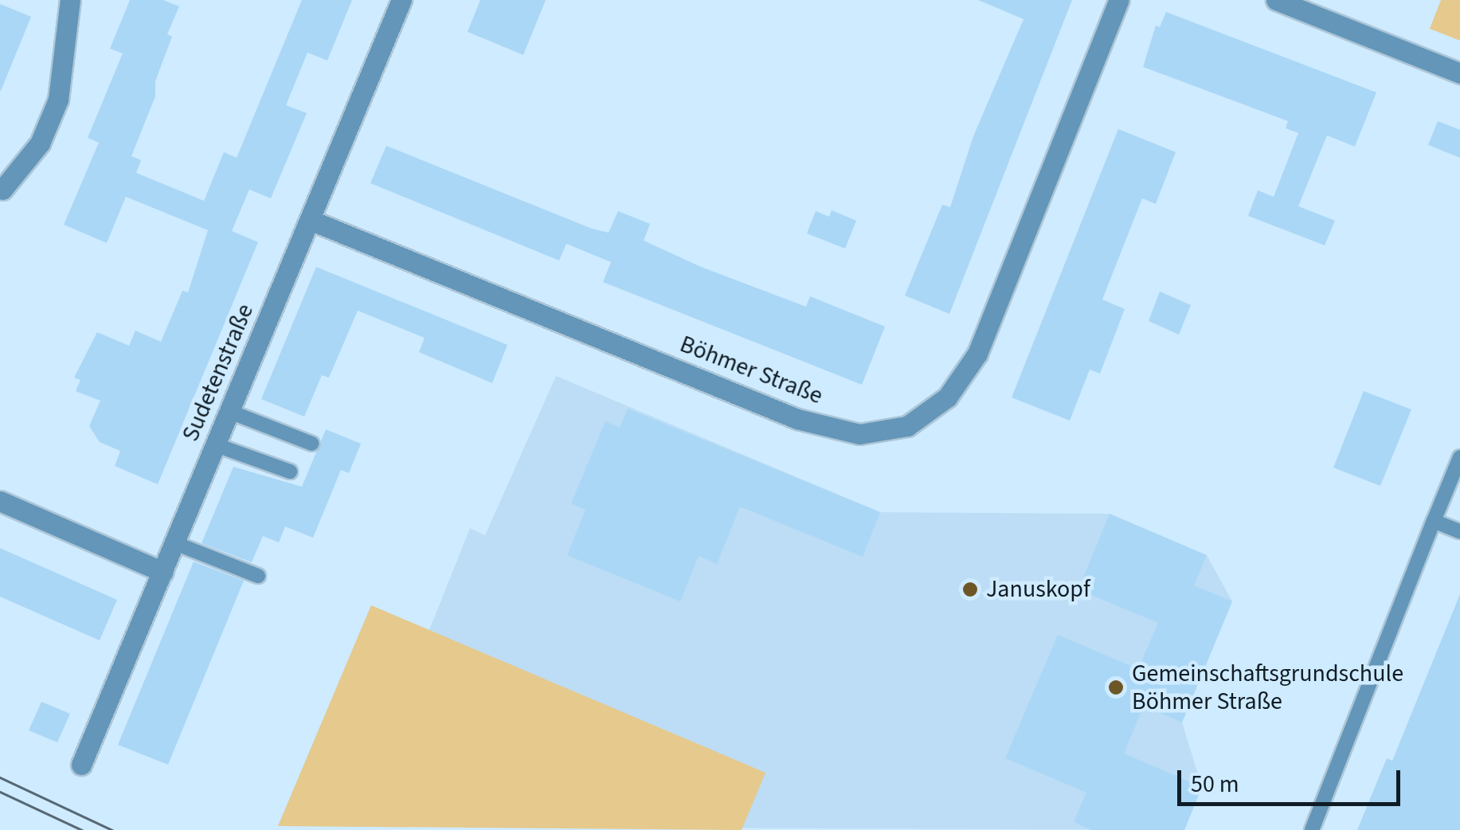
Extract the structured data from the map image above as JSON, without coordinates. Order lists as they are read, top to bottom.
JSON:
{
  "streets": {
    "street": ["Böhmer Straße", "Sudetenstraße"]
  },
  "crossings": [
    ["Böhmer Straße", "Sudetenstraße"]
  ],
  "places": ["Januskopf", "Gemeinschaftsgrundschule Böhmer Straße"],
  "scale_bar": "50 m"
}
